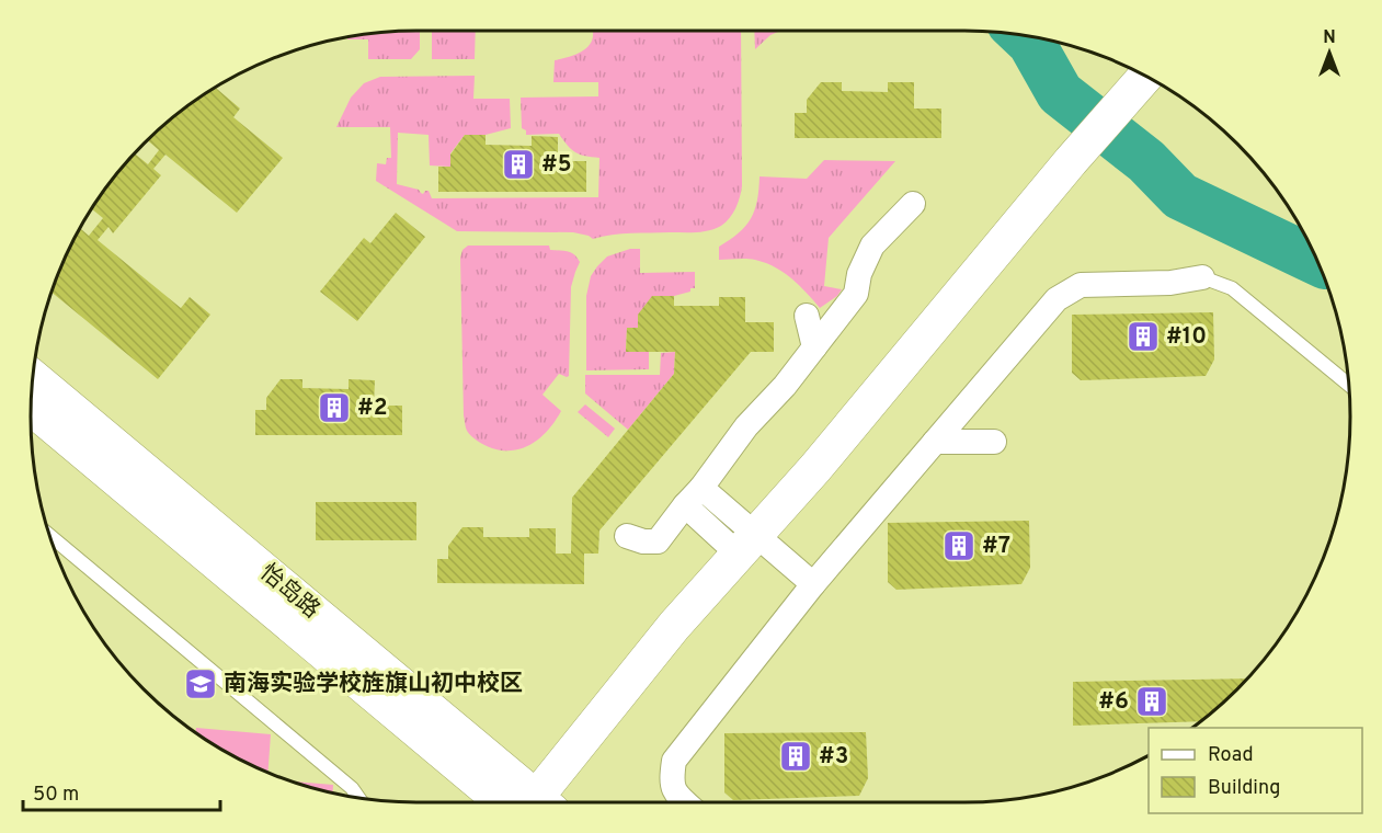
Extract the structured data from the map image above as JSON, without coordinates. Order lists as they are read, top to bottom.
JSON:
{
  "streets": {
    "street": ["怡岛路"]
  },
  "places": {
    "building": [
      "#5",
      "#10",
      "#2",
      "#7",
      "#6",
      "#3"
    ],
    "school or university": ["南海实验学校旌旗山初中校区"]
  },
  "legend": ["Road", "Building"],
  "scale_bar": "50 m",
  "north": "top"
}
